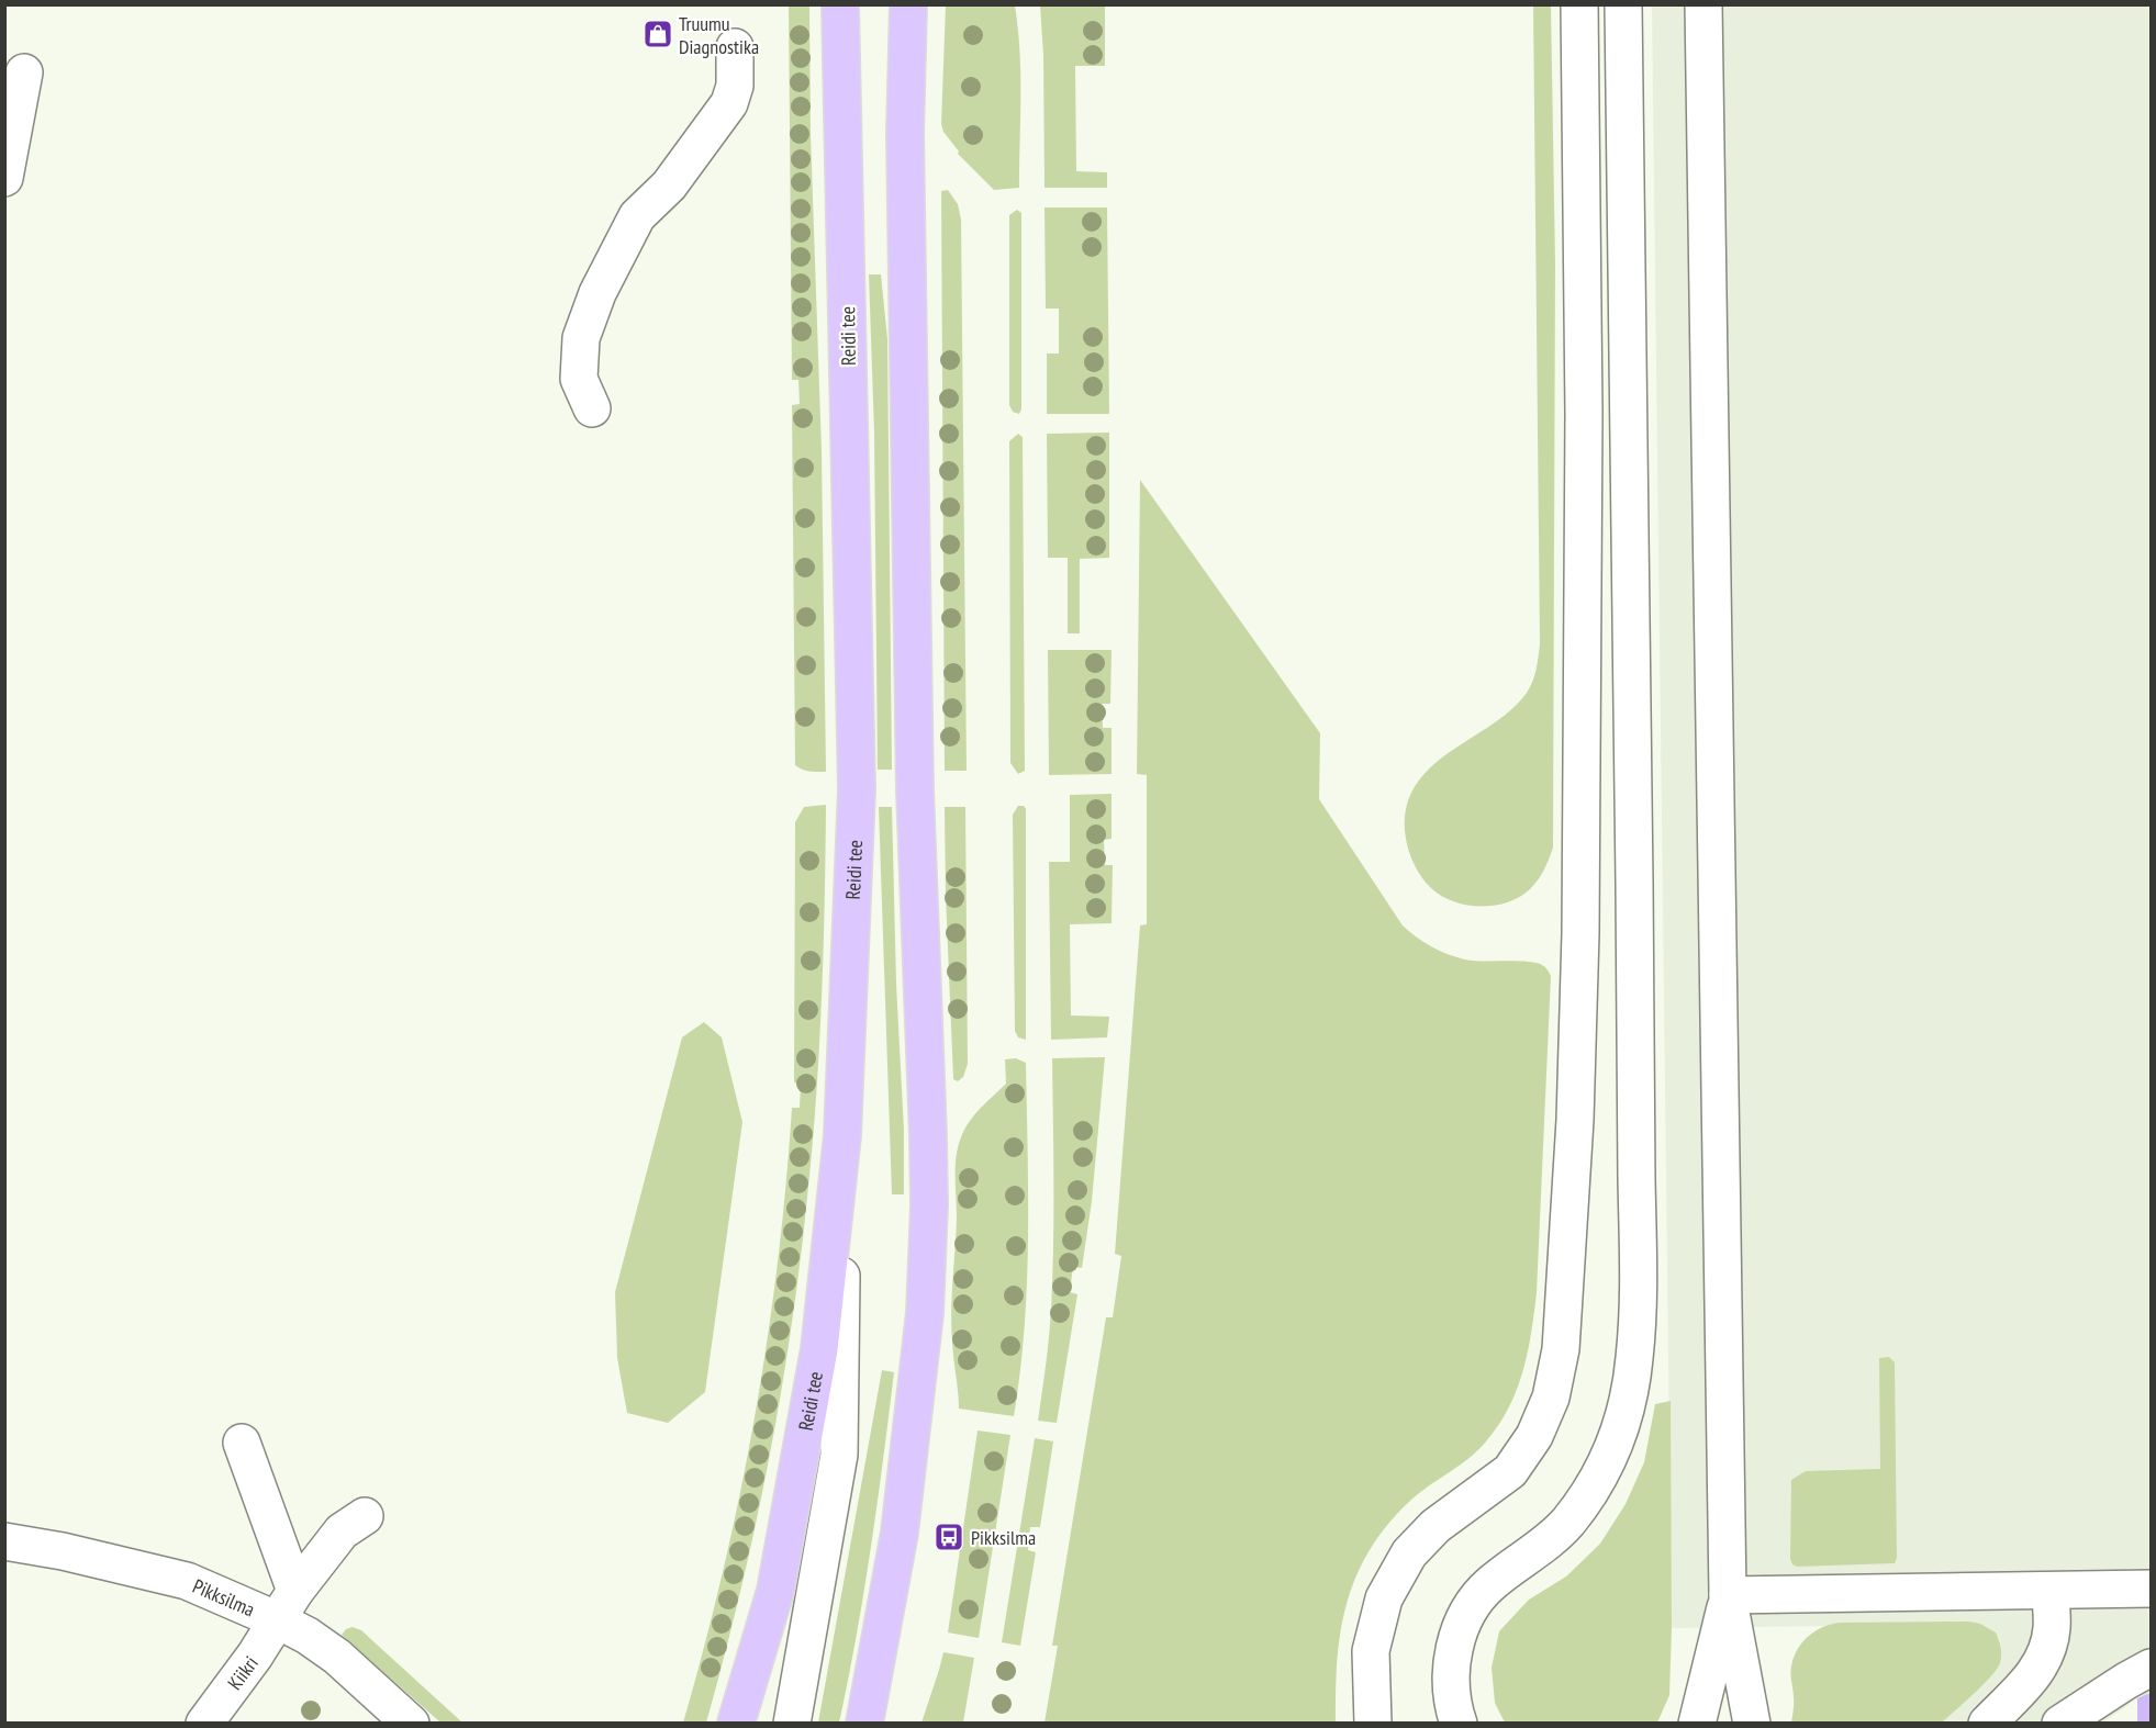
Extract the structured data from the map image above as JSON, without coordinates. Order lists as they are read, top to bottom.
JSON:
{
  "streets": {
    "main road": ["Reidi tee"],
    "street": ["Pikksilma", "Kiikri"]
  },
  "crossings": [
    ["Pikksilma", "Kiikri"]
  ],
  "places": {
    "shop": ["Truumu Diagnostika"],
    "bus stop": ["Pikksilma"]
  }
}
